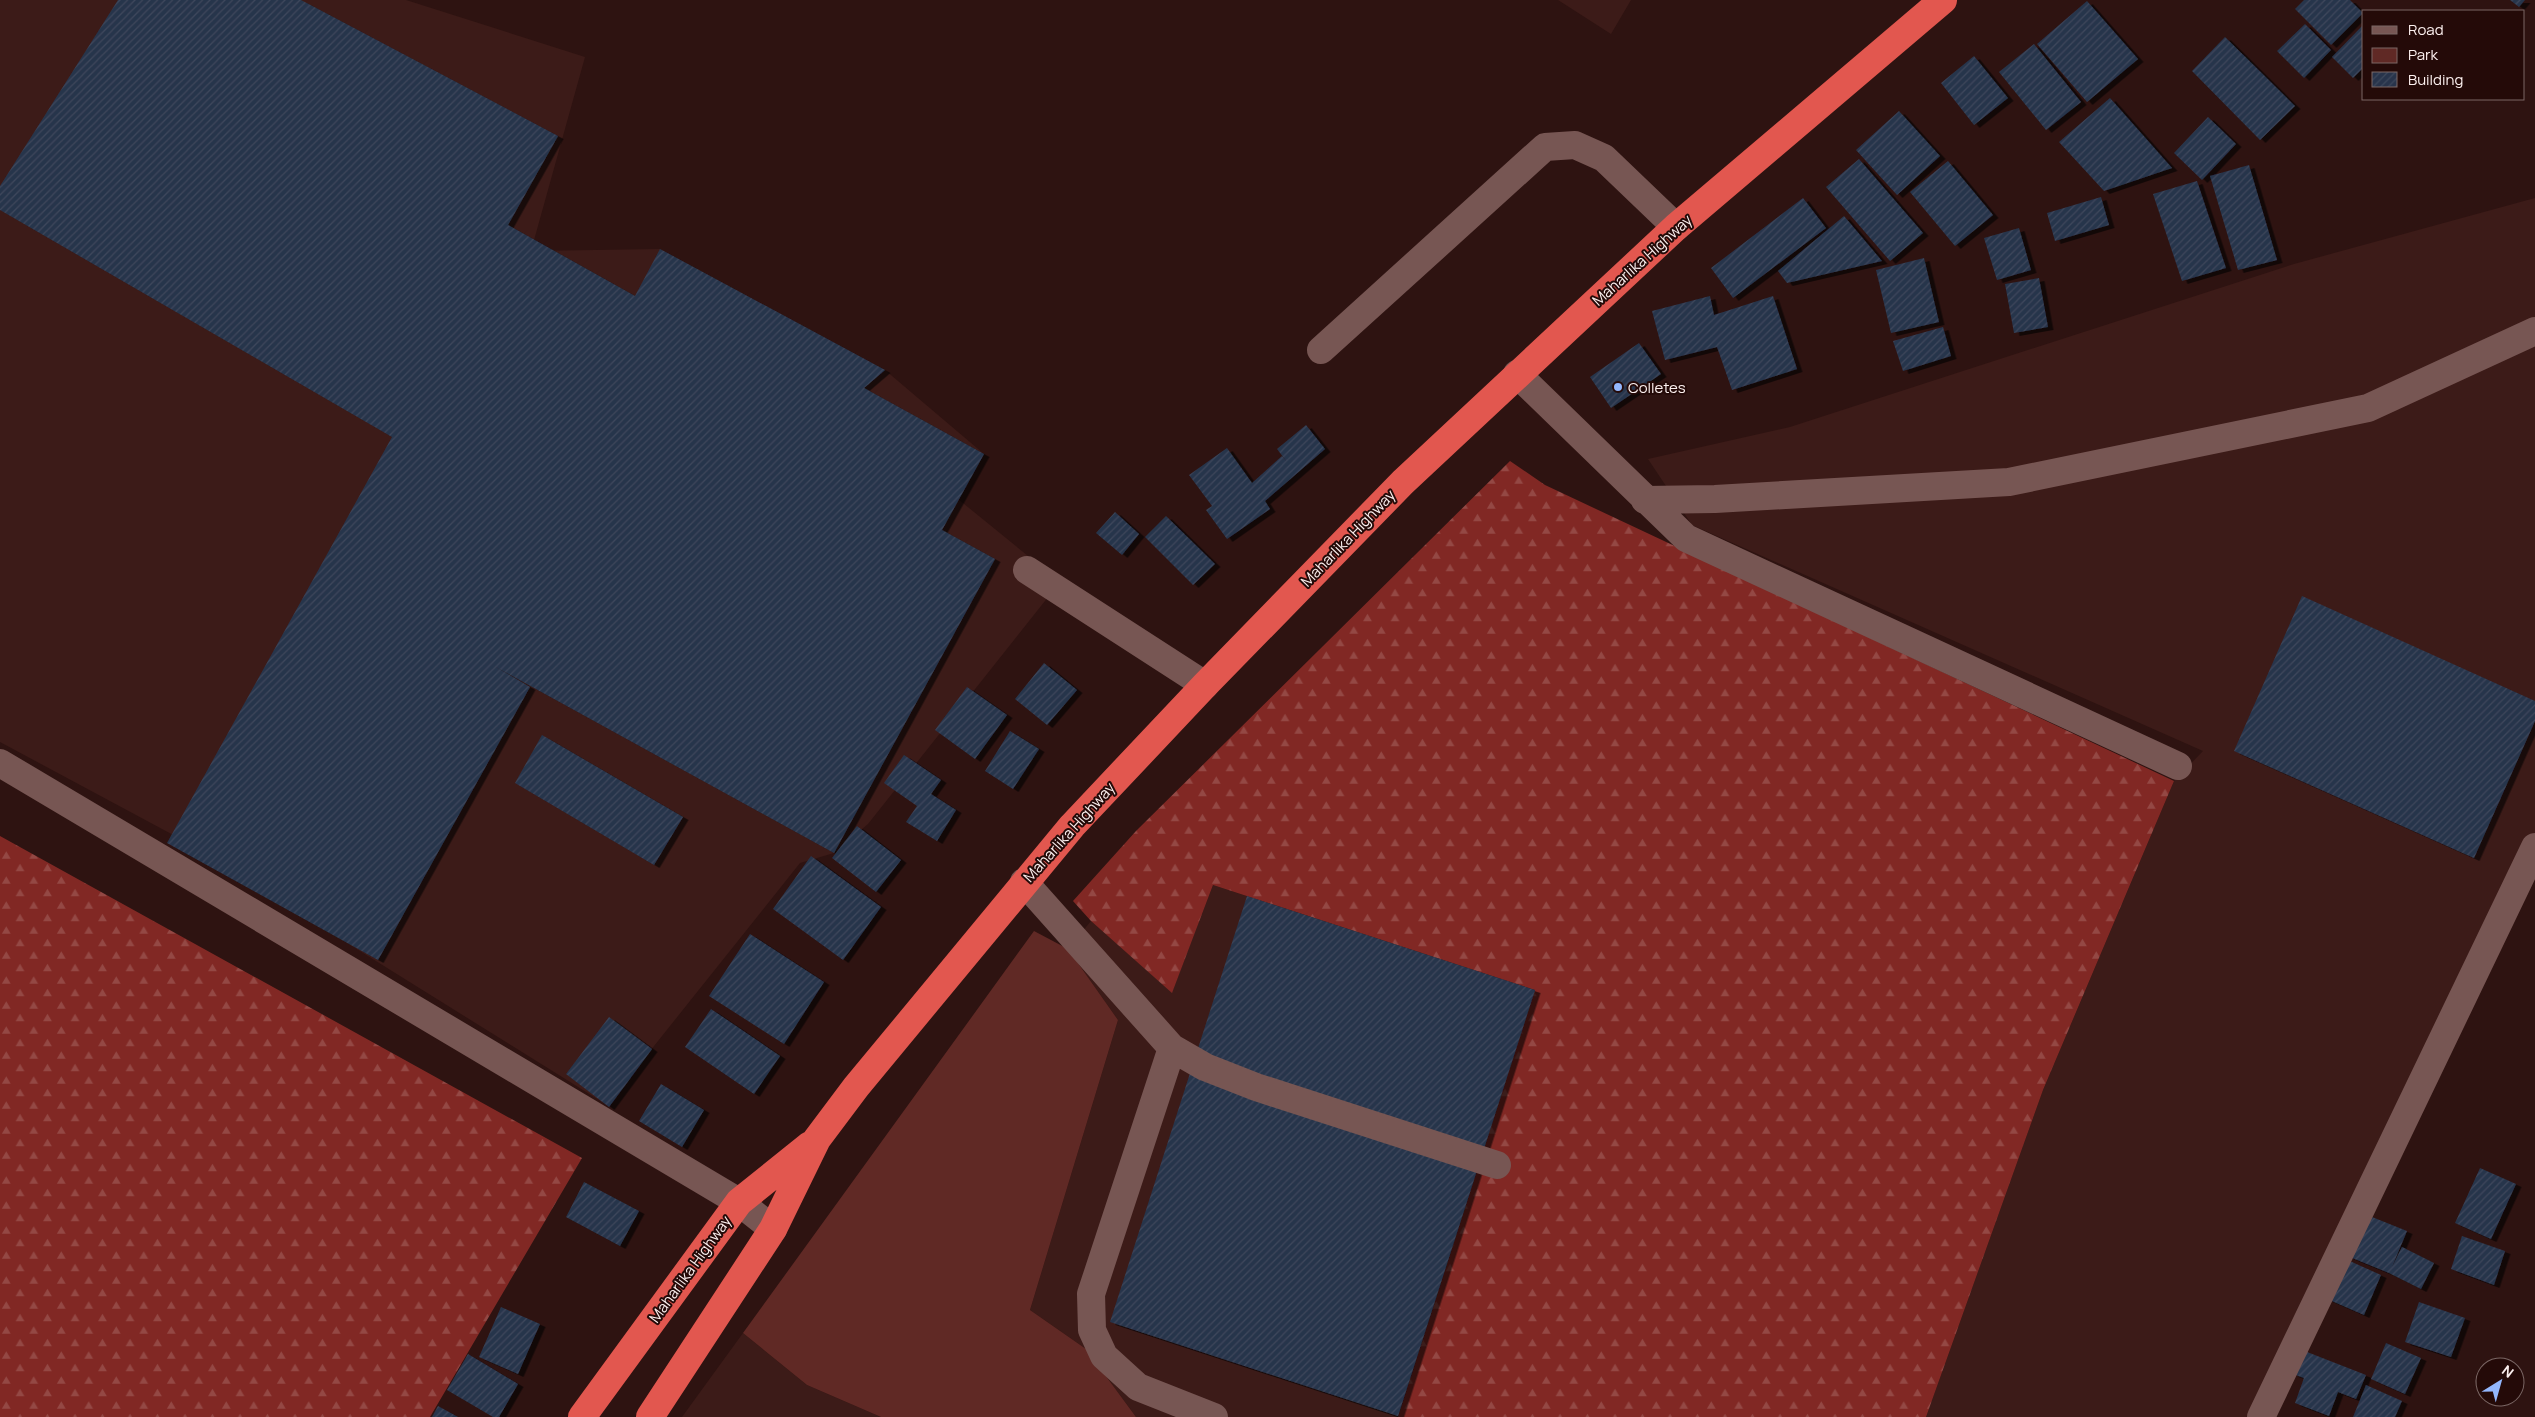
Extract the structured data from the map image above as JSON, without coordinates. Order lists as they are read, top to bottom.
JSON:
{
  "streets": {
    "highway": ["Maharlika Highway"]
  },
  "places": ["Colletes"],
  "legend": ["Road", "Park", "Building"],
  "north": "top right"
}
